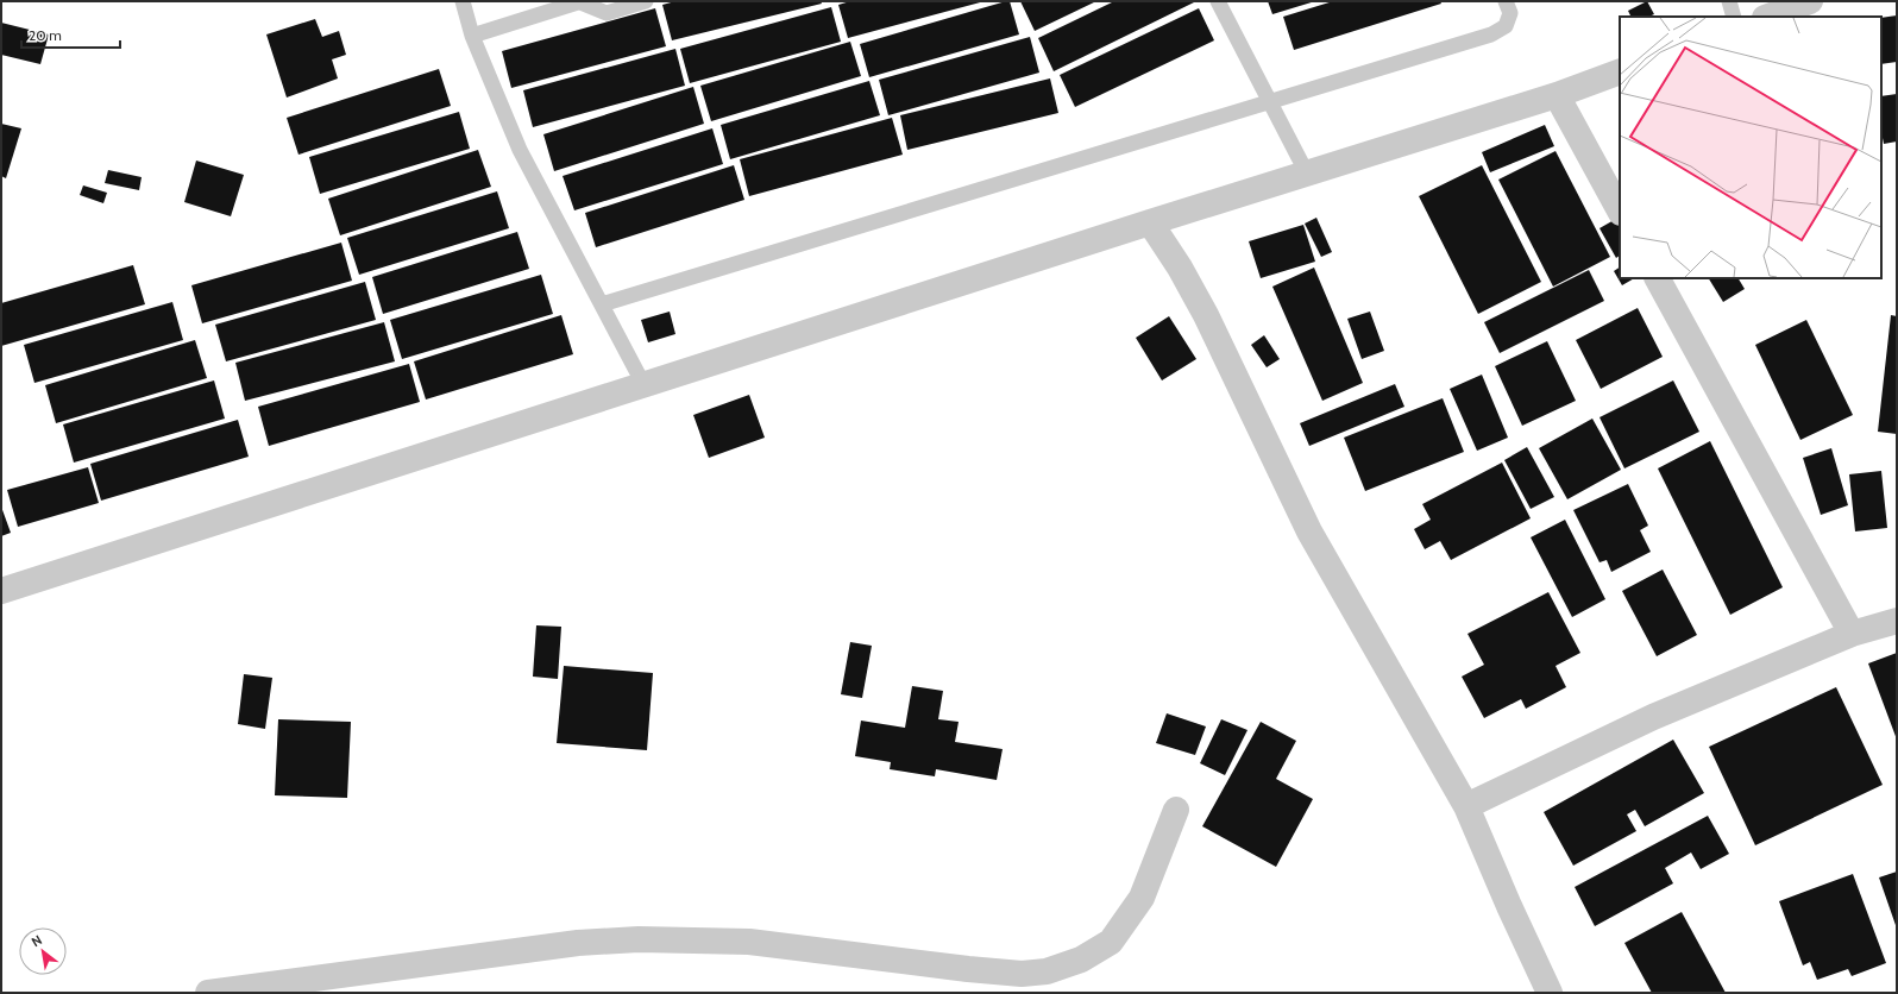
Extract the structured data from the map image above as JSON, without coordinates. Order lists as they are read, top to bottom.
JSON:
{
  "scale_bar": "20 m",
  "north": "top left"
}
